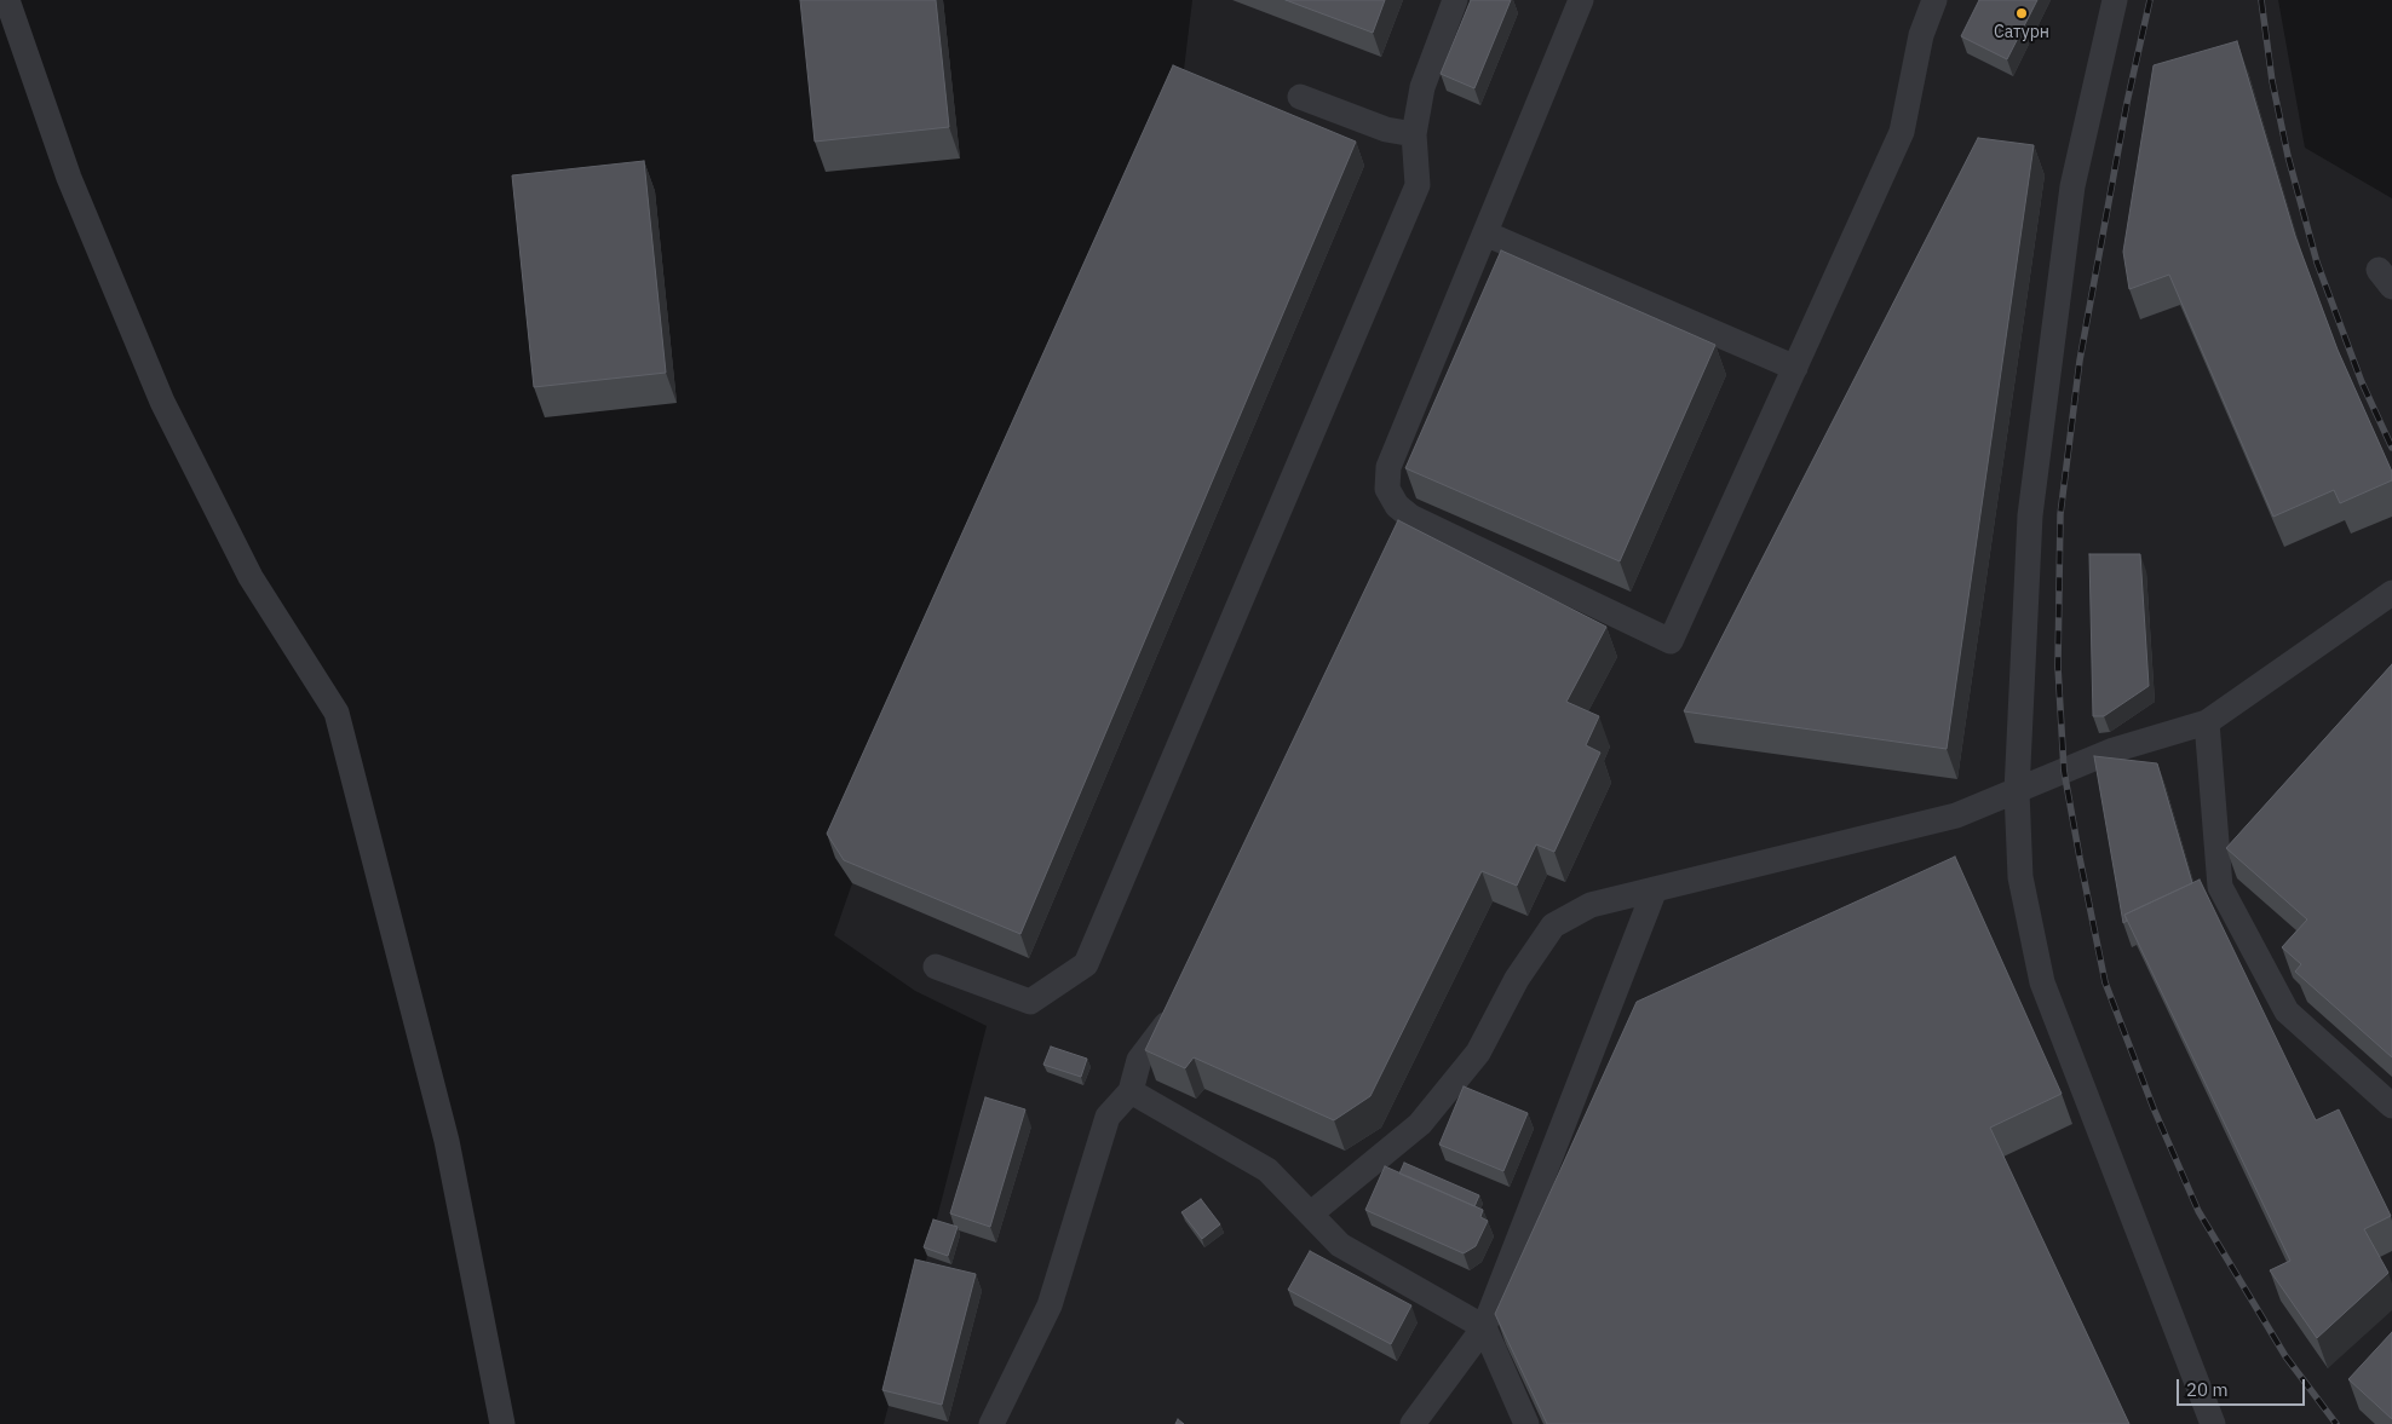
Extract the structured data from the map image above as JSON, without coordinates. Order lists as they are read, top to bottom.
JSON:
{
  "places": ["Сатурн"],
  "scale_bar": "20 m"
}
